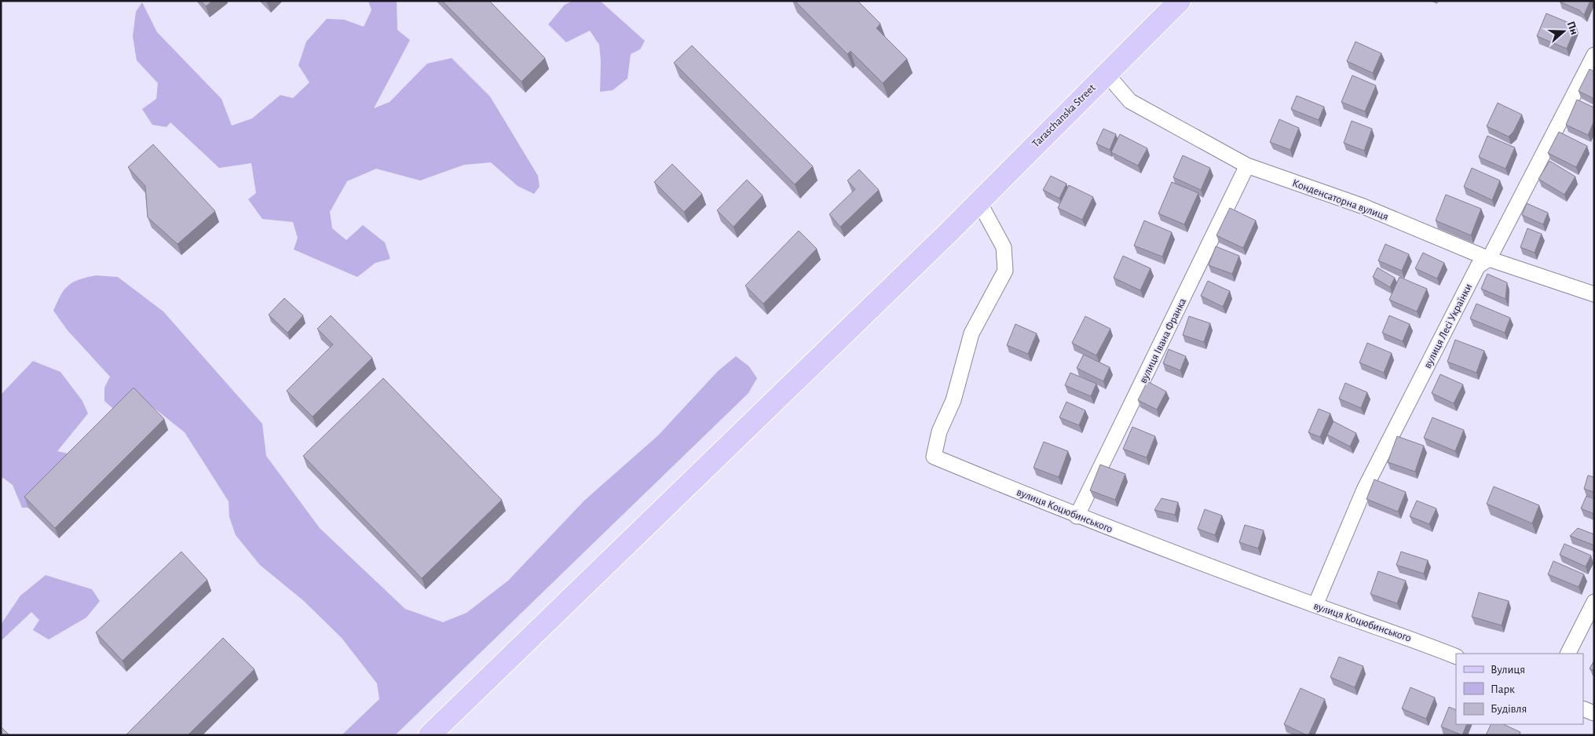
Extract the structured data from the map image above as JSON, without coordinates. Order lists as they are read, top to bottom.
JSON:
{
  "streets": {
    "main road": ["Taraschanska Street"],
    "street": [
      "Конденсаторна вулиця",
      "вулиця Лесі Українки",
      "вулиця Івана Франка",
      "вулиця Коцюбинського"
    ]
  },
  "crossings": [
    ["Taraschanska Street", "Конденсаторна вулиця"],
    ["Taraschanska Street", "вулиця Коцюбинського"],
    ["Конденсаторна вулиця", "вулиця Лесі Українки"],
    ["Конденсаторна вулиця", "вулиця Івана Франка"],
    ["вулиця Лесі Українки", "вулиця Коцюбинського"],
    ["вулиця Івана Франка", "вулиця Коцюбинського"]
  ],
  "legend": ["Вулиця", "Парк", "Будівля"],
  "north": "right"
}
